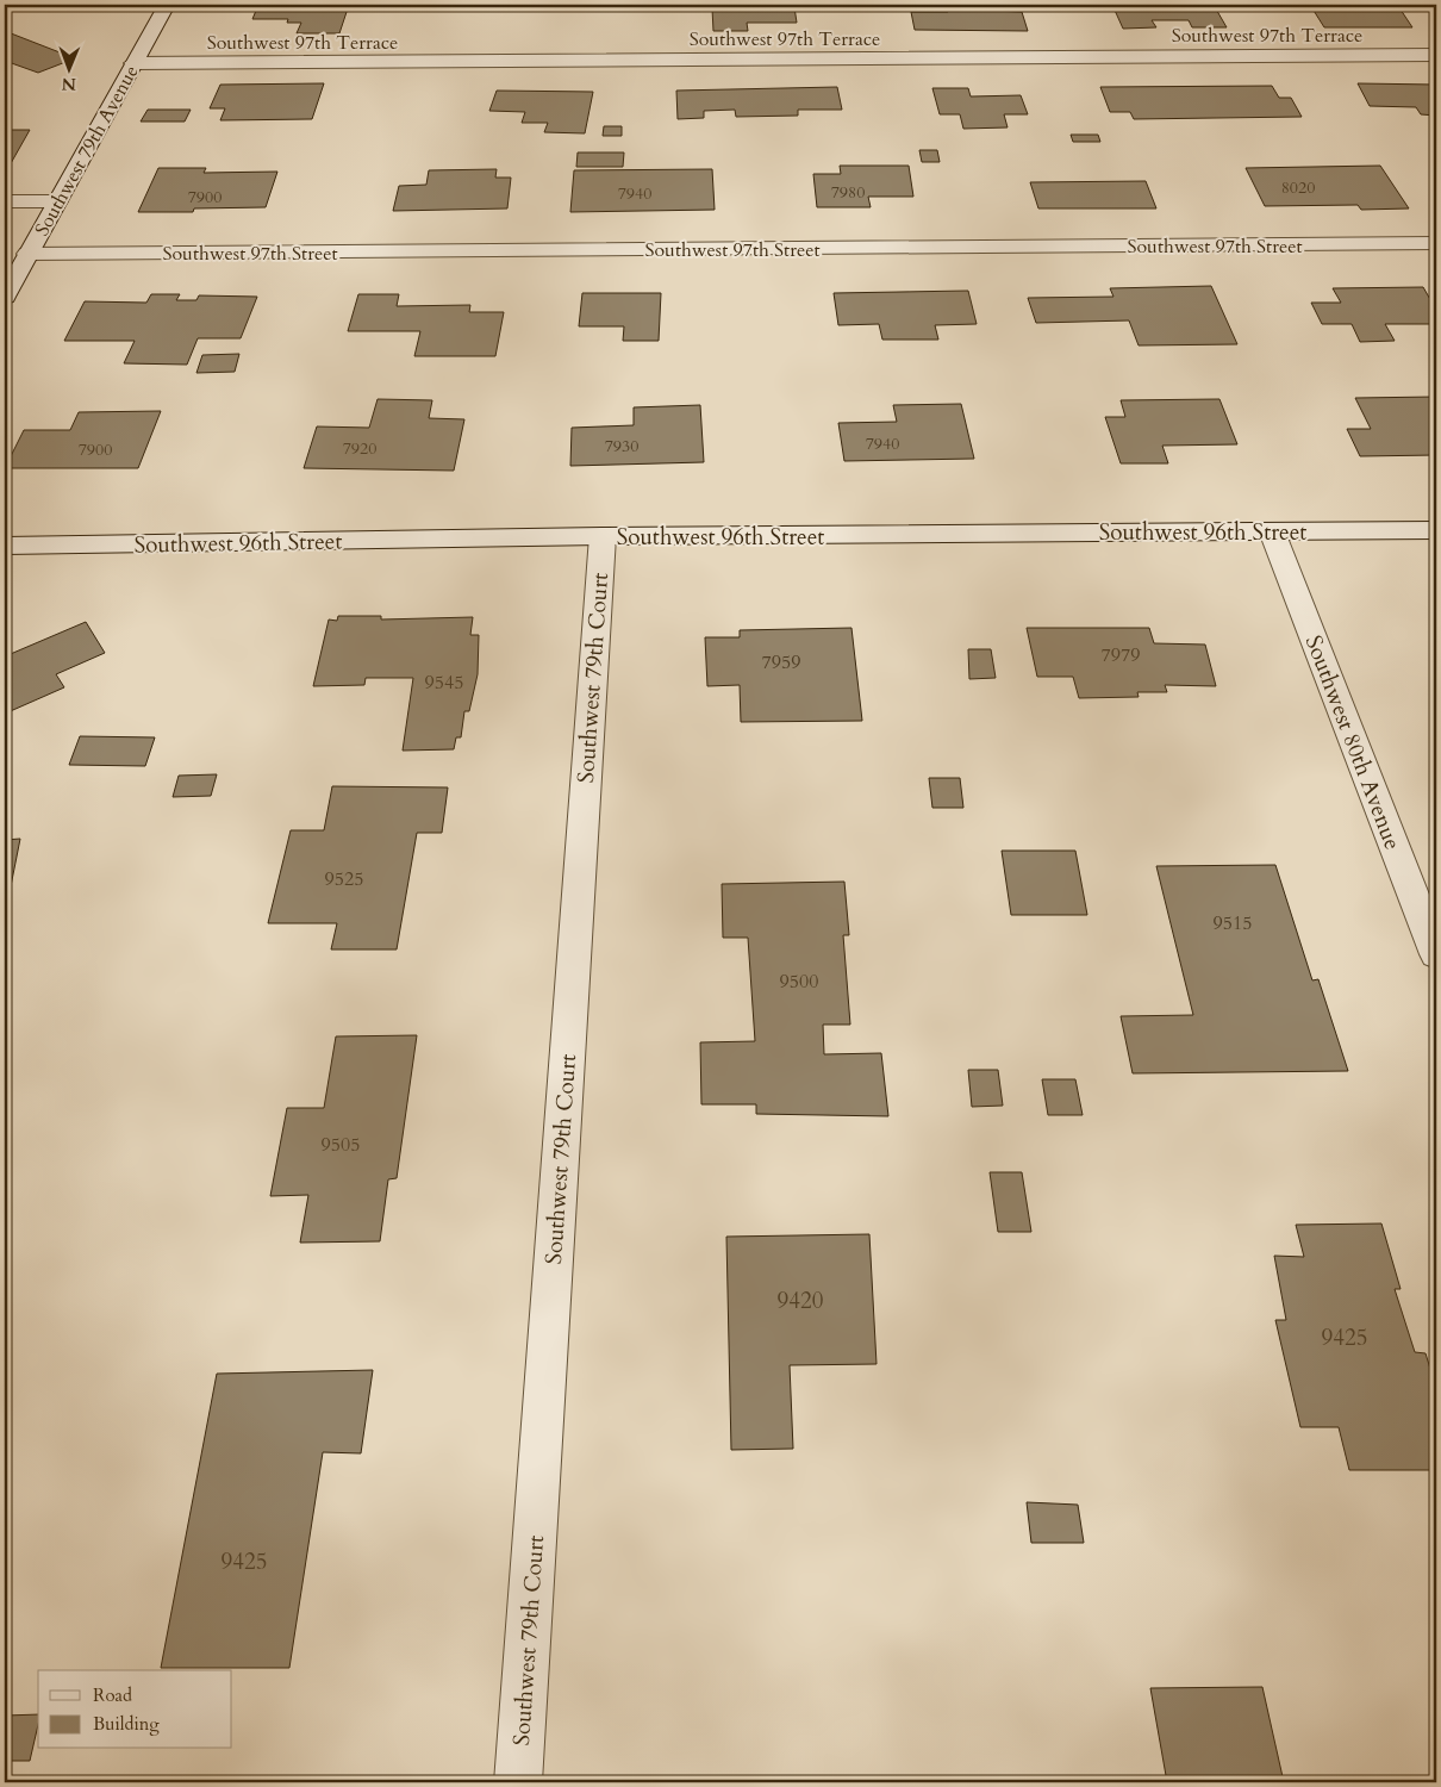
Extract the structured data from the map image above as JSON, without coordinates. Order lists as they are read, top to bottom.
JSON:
{
  "streets": {
    "street": [
      "Southwest 97th Terrace",
      "Southwest 79th Avenue",
      "Southwest 97th Street",
      "Southwest 96th Street",
      "Southwest 79th Court",
      "Southwest 80th Avenue"
    ]
  },
  "crossings": [
    ["Southwest 97th Terrace", "Southwest 79th Avenue"],
    ["Southwest 79th Avenue", "Southwest 97th Street"],
    ["Southwest 96th Street", "Southwest 79th Court"],
    ["Southwest 96th Street", "Southwest 80th Avenue"]
  ],
  "house_numbers": [
    "8020",
    "7980",
    "7940",
    "7900",
    "7940",
    "7930",
    "7920",
    "7900",
    "7979",
    "7959",
    "9545",
    "9525",
    "9515",
    "9500",
    "9505",
    "9420",
    "9425",
    "9425"
  ],
  "legend": ["Road", "Building"],
  "north": "bottom"
}
